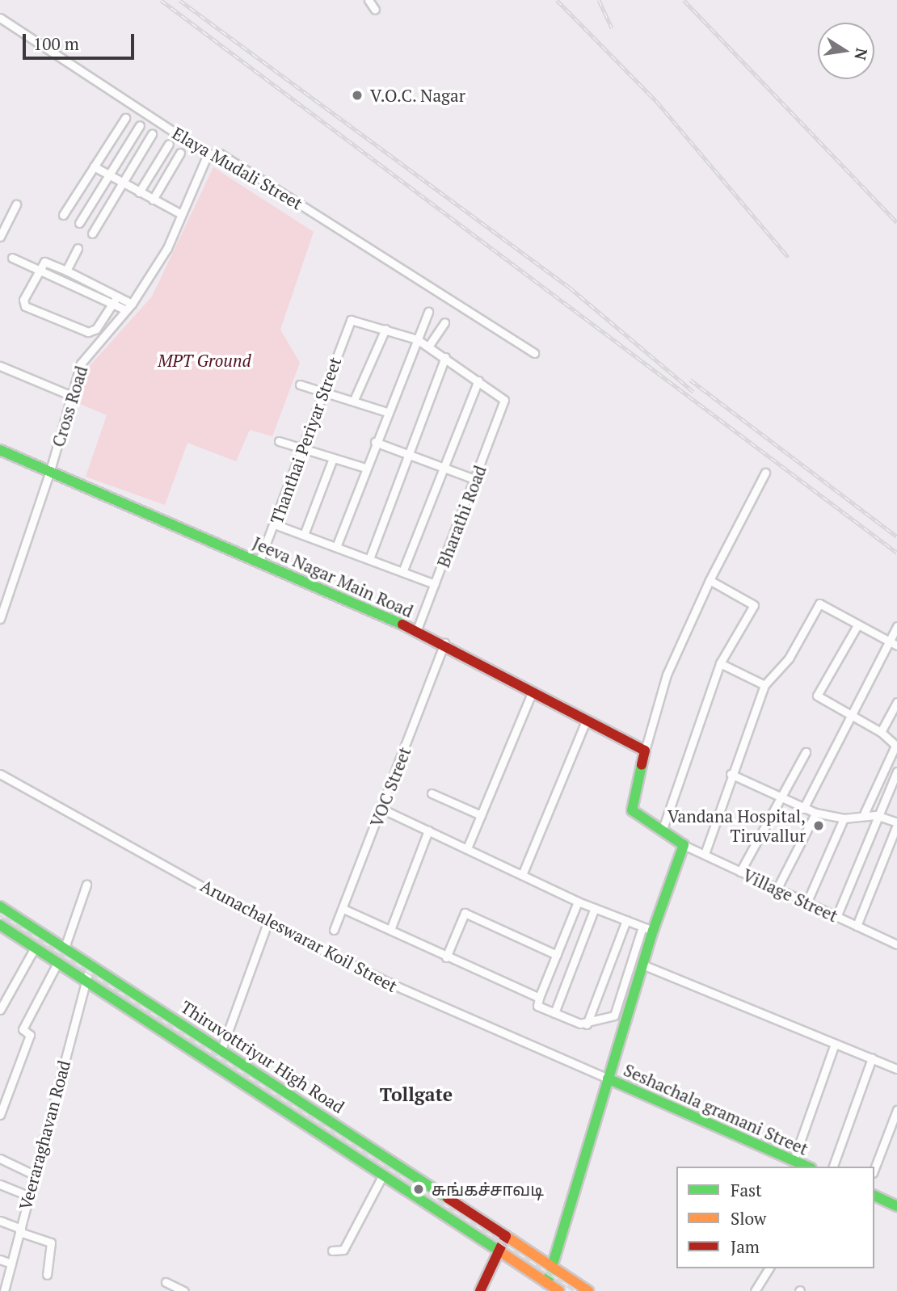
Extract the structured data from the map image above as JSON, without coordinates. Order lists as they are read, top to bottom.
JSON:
{
  "streets": {
    "street": [
      "Elaya Mudali Street",
      "Cross Road",
      "Thanthai Periyar Street",
      "Bharathi Road",
      "Jeeva Nagar Main Road",
      "VOC Street",
      "Village Street",
      "Arunachaleswarar Koil Street",
      "Thiruvottriyur High Road",
      "Seshachala gramani Street",
      "Veeraraghavan Road"
    ]
  },
  "crossings": [
    ["Elaya Mudali Street", "Cross Road"],
    ["Cross Road", "Jeeva Nagar Main Road"],
    ["Thanthai Periyar Street", "Jeeva Nagar Main Road"],
    ["Bharathi Road", "Jeeva Nagar Main Road"],
    ["Jeeva Nagar Main Road", "VOC Street"],
    ["Arunachaleswarar Koil Street", "Seshachala gramani Street"],
    ["Thiruvottriyur High Road", "Veeraraghavan Road"]
  ],
  "districts": ["Tollgate"],
  "parks": ["MPT Ground"],
  "places": ["V.O.C. Nagar", "Vandana Hospital, Tiruvallur", "சுங்கச்சாவடி"],
  "legend": ["Fast", "Slow", "Jam"],
  "scale_bar": "100 m",
  "north": "right"
}
